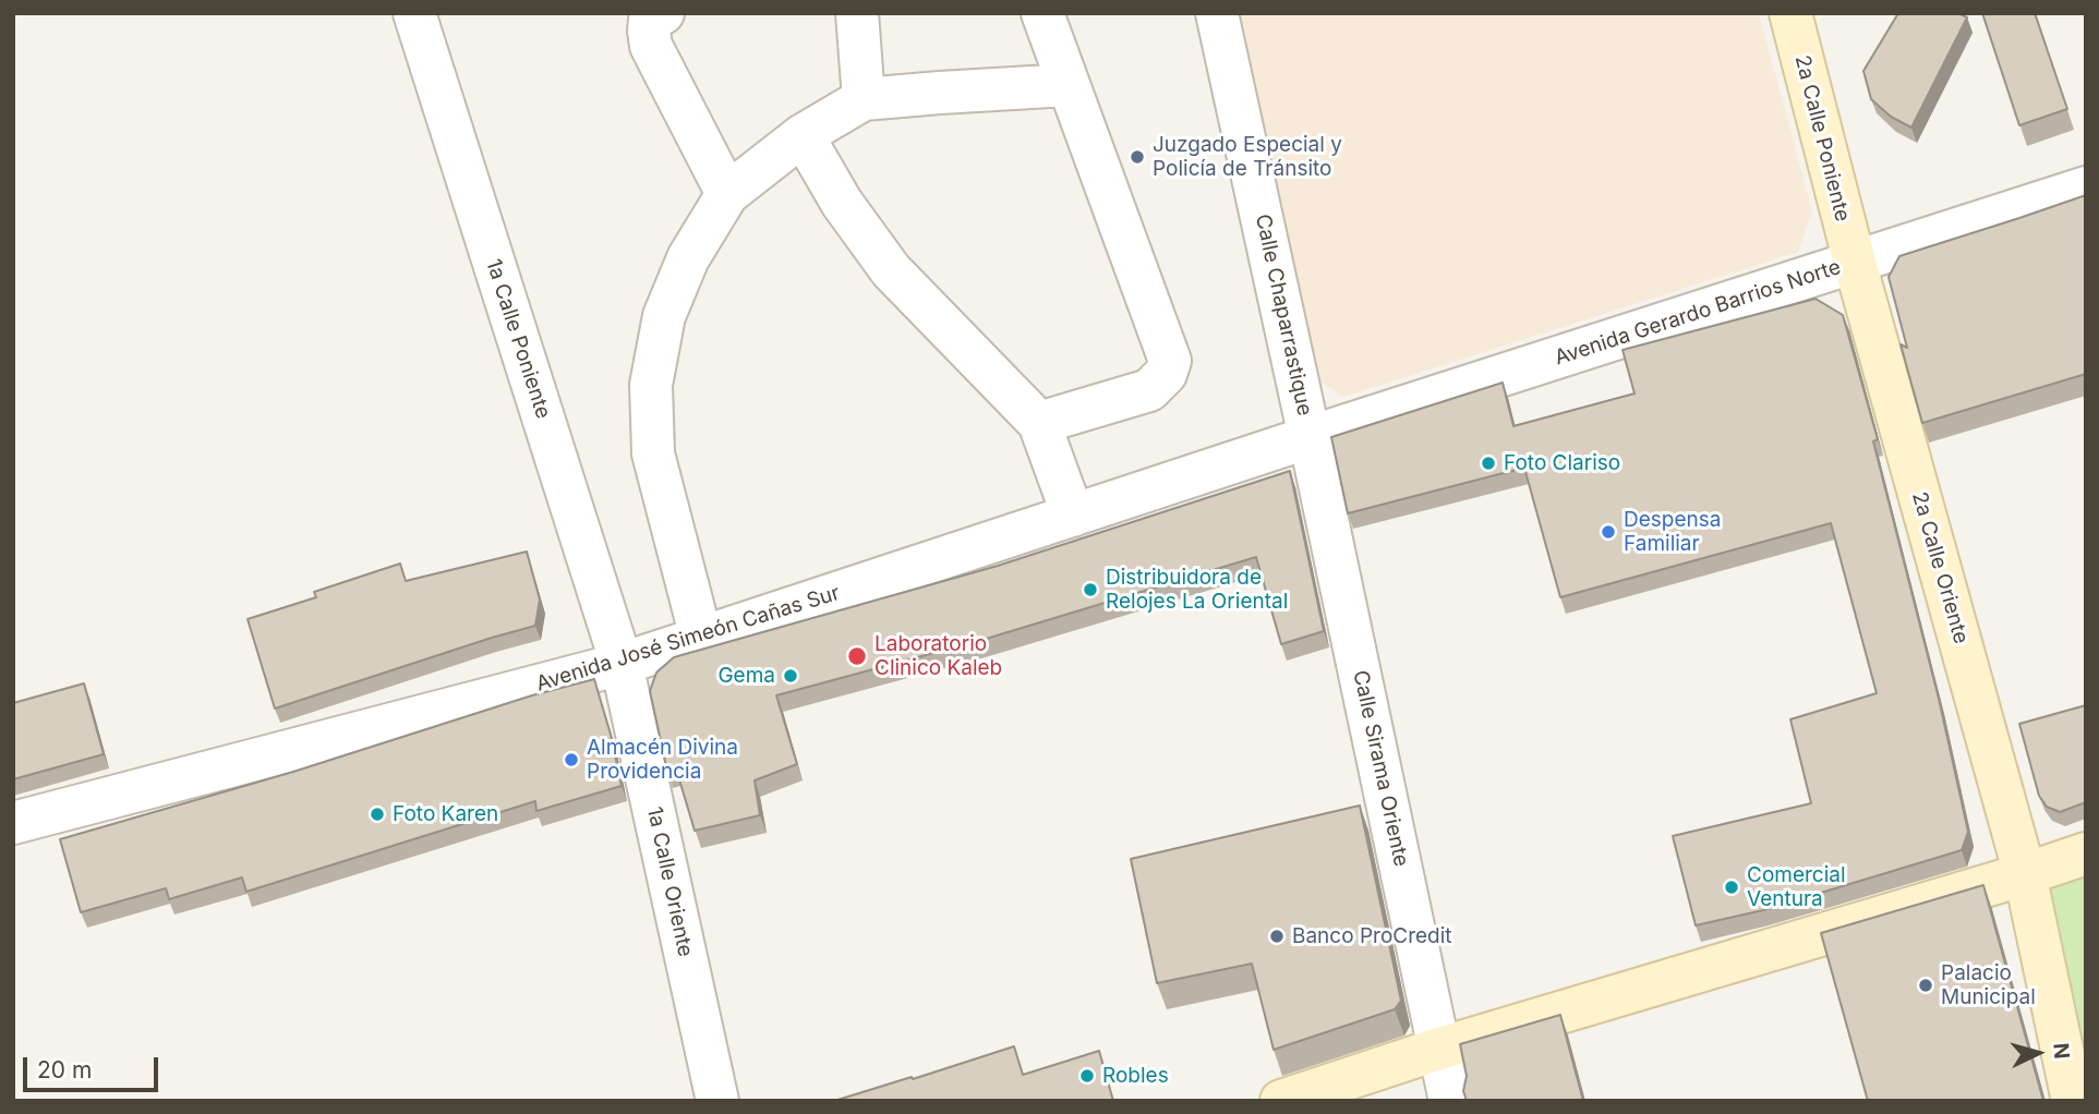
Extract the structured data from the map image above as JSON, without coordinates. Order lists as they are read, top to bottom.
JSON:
{
  "streets": {
    "main road": ["2a Calle Poniente", "2a Calle Oriente"],
    "street": [
      "Avenida Gerardo Barrios Norte",
      "Calle Chaparrastique",
      "1a Calle Poniente",
      "Avenida José Simeón Cañas Sur",
      "Calle Sirama Oriente",
      "1a Calle Oriente"
    ]
  },
  "crossings": [
    ["2a Calle Poniente", "Avenida Gerardo Barrios Norte"],
    ["2a Calle Poniente", "2a Calle Oriente"],
    ["Avenida Gerardo Barrios Norte", "Calle Chaparrastique"],
    ["Avenida Gerardo Barrios Norte", "2a Calle Oriente"],
    ["Avenida Gerardo Barrios Norte", "Avenida José Simeón Cañas Sur"],
    ["Avenida Gerardo Barrios Norte", "Calle Sirama Oriente"],
    ["Calle Chaparrastique", "Avenida José Simeón Cañas Sur"],
    ["Calle Chaparrastique", "Calle Sirama Oriente"],
    ["1a Calle Poniente", "Avenida José Simeón Cañas Sur"],
    ["1a Calle Poniente", "1a Calle Oriente"],
    ["Avenida José Simeón Cañas Sur", "Calle Sirama Oriente"],
    ["Avenida José Simeón Cañas Sur", "1a Calle Oriente"]
  ],
  "places": [
    "Juzgado Especial y Policía de Tránsito",
    "Foto Clariso",
    "Despensa Familiar",
    "Distribuidora de Relojes La Oriental",
    "Laboratorio Clinico Kaleb",
    "Gema",
    "Almacén Divina Providencia",
    "Foto Karen",
    "Comercial Ventura",
    "Banco ProCredit",
    "Palacio Municipal",
    "Robles"
  ],
  "scale_bar": "20 m",
  "north": "right"
}
